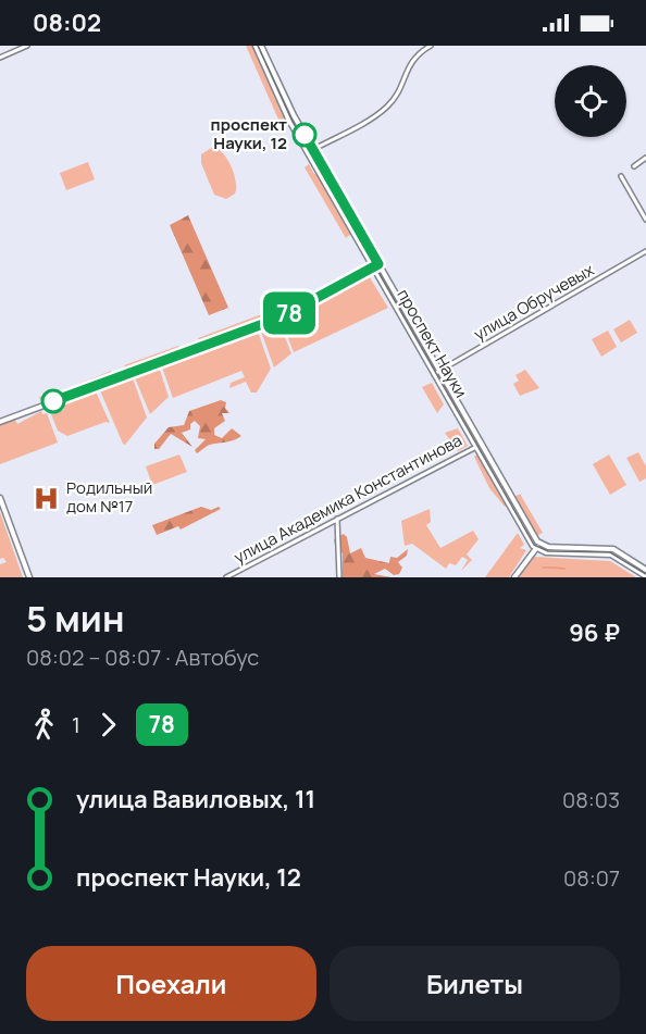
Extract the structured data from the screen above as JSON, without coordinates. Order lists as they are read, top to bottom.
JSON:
{
  "streets": {
    "main road": ["проспект Науки"],
    "street": ["улица Обручевых", "улица Академика Константинова"]
  },
  "crossings": [
    ["улица Обручевых", "проспект Науки"],
    ["проспект Науки", "улица Академика Константинова"]
  ],
  "places": {
    "other": ["проспект Науки, 12"],
    "hospital": ["Родильный дом №17"]
  },
  "lines": ["bus line 78"],
  "page": {
    "status": "08:02",
    "on_map": "78",
    "heading": ["5 мин", "08:02 – 08:07 · Автобус", "96 ₽"],
    "legs": ["1", "78"],
    "list": [
      {
        "name": "улица Вавиловых, 11",
        "value": "08:03"
      },
      {
        "name": "проспект Науки, 12",
        "value": "08:07"
      }
    ],
    "buttons": ["Поехали", "Билеты"]
  }
}
